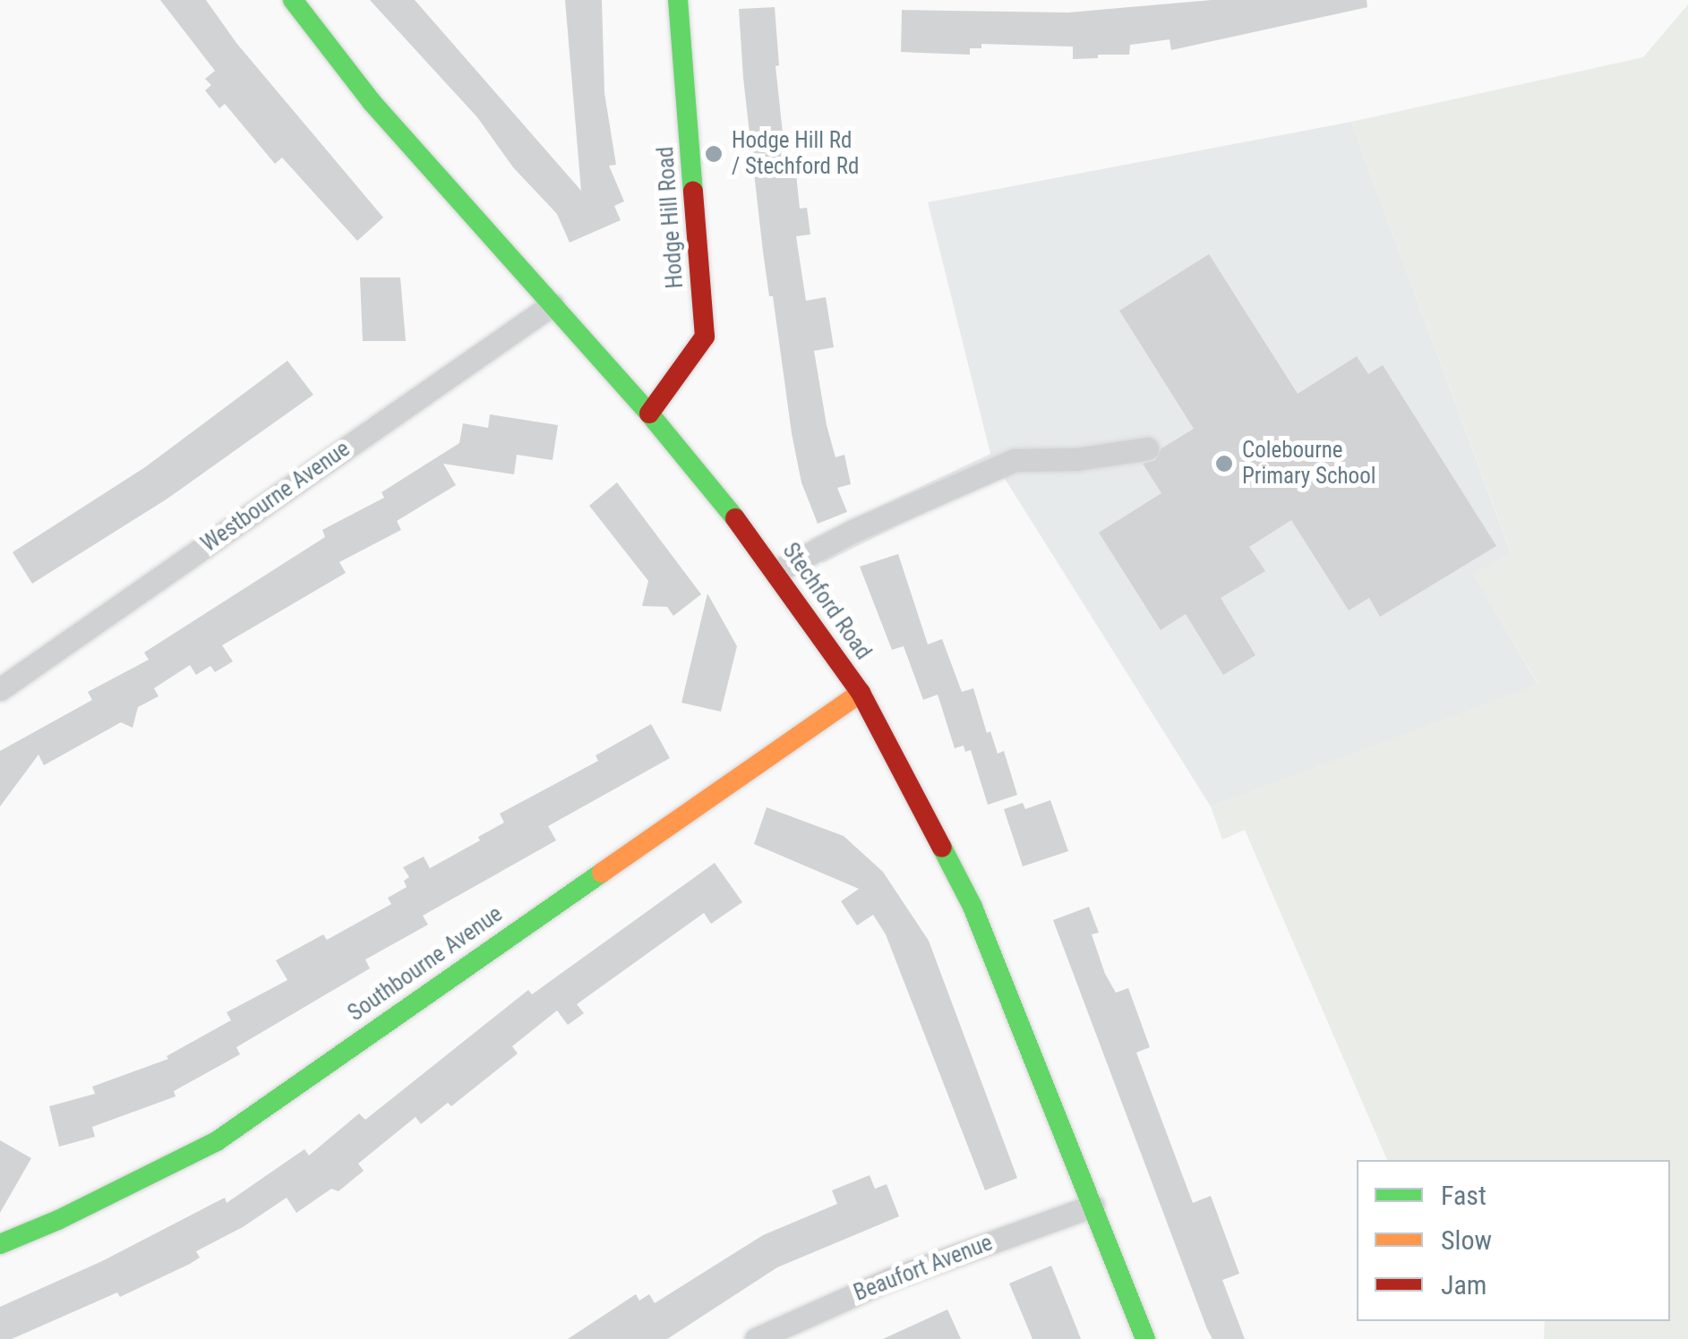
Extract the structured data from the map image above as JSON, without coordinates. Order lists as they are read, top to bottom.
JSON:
{
  "streets": {
    "main road": ["Hodge Hill Road", "Stechford Road", "Southbourne Avenue"],
    "street": ["Westbourne Avenue", "Beaufort Avenue"]
  },
  "crossings": [
    ["Hodge Hill Road", "Stechford Road"],
    ["Westbourne Avenue", "Stechford Road"],
    ["Stechford Road", "Southbourne Avenue"],
    ["Stechford Road", "Beaufort Avenue"]
  ],
  "places": ["Hodge Hill Rd / Stechford Rd", "Colebourne Primary School"],
  "legend": ["Fast", "Slow", "Jam"]
}
